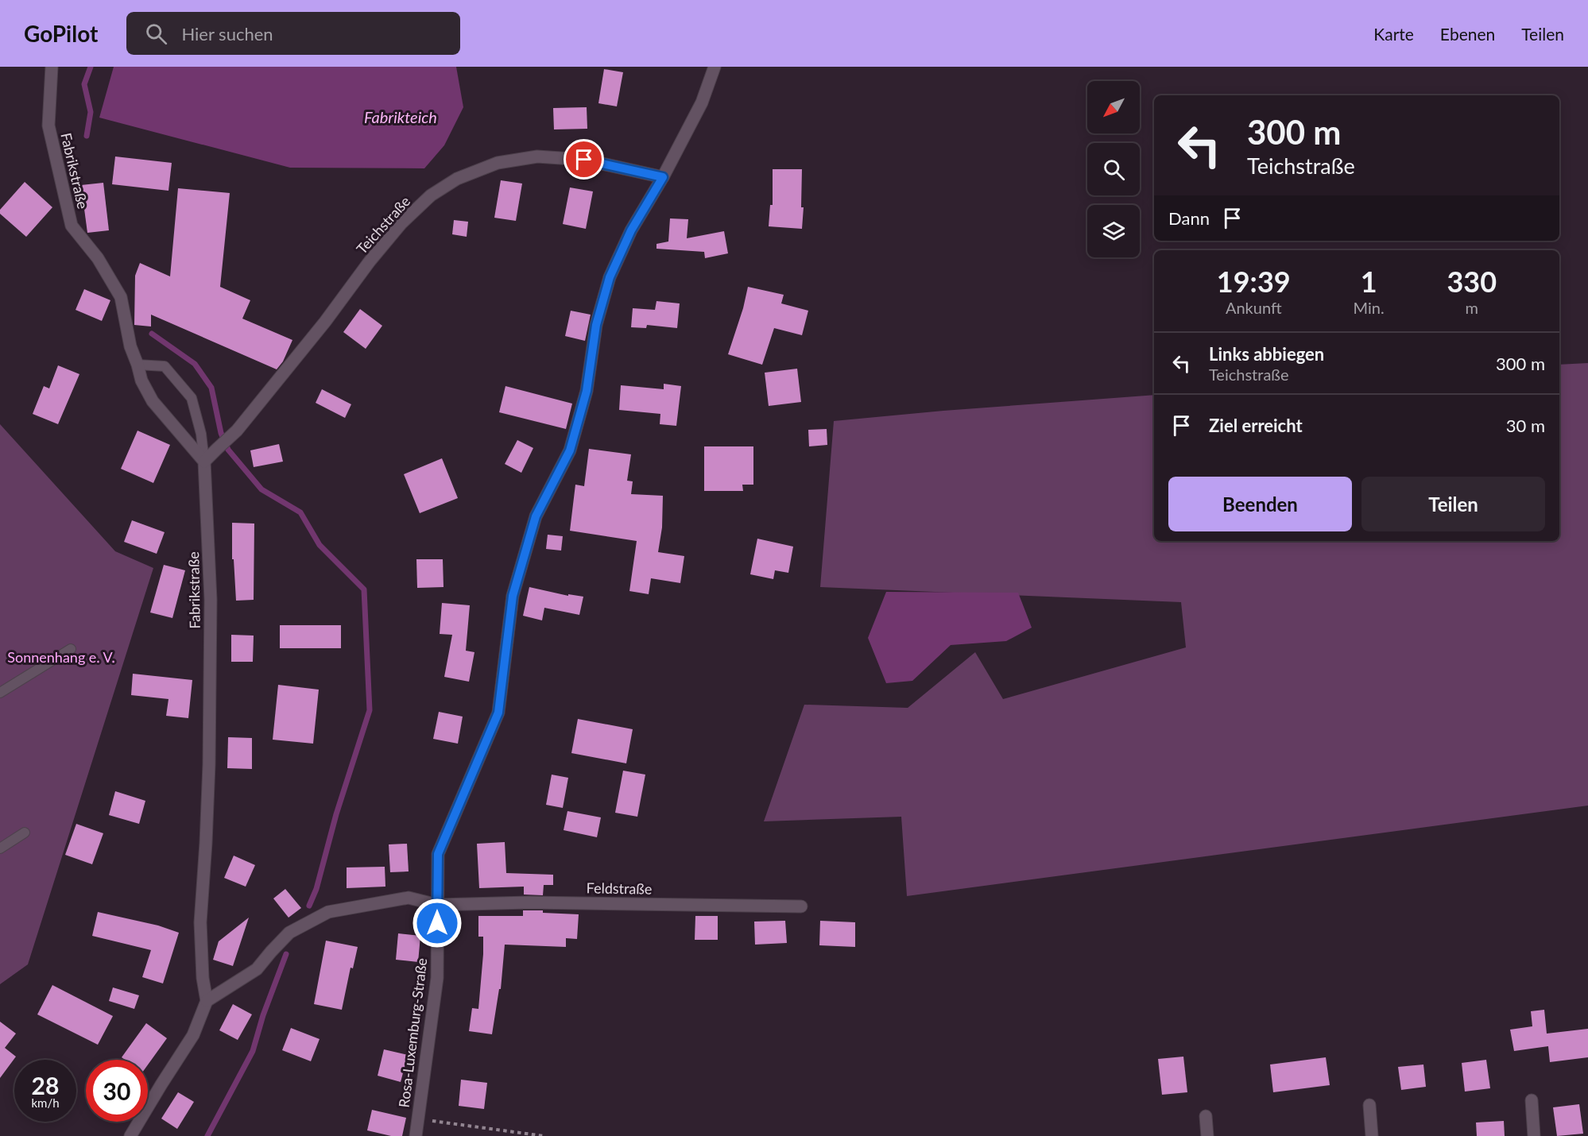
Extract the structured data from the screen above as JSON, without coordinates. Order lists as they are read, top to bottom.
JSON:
{
  "streets": {
    "street": [
      "Fabrikstraße",
      "Teichstraße",
      "Feldstraße",
      "Rosa-Luxemburg-Straße"
    ]
  },
  "crossings": [
    ["Fabrikstraße", "Teichstraße"],
    ["Fabrikstraße", "Feldstraße"],
    ["Teichstraße", "Rosa-Luxemburg-Straße"],
    ["Feldstraße", "Rosa-Luxemburg-Straße"]
  ],
  "water": ["Fabrikteich"],
  "parks": ["Sonnenhang e. V."],
  "north": "bottom left",
  "page": {
    "header": "GoPilot",
    "search": "Hier suchen",
    "nav": ["Karte", "Ebenen", "Teilen"],
    "turn": ["300 m", "Teichstraße"],
    "then": "Dann",
    "eta": [
      "19:39",
      "Ankunft",
      "1",
      "Min.",
      "330",
      "m"
    ],
    "list": [
      {
        "name": "Links abbiegen",
        "note": "Teichstraße",
        "value": "300 m"
      },
      {
        "name": "Ziel erreicht",
        "value": "30 m"
      }
    ],
    "buttons": ["Beenden", "Teilen"],
    "speed": "28 km/h",
    "limit": "30"
  }
}
